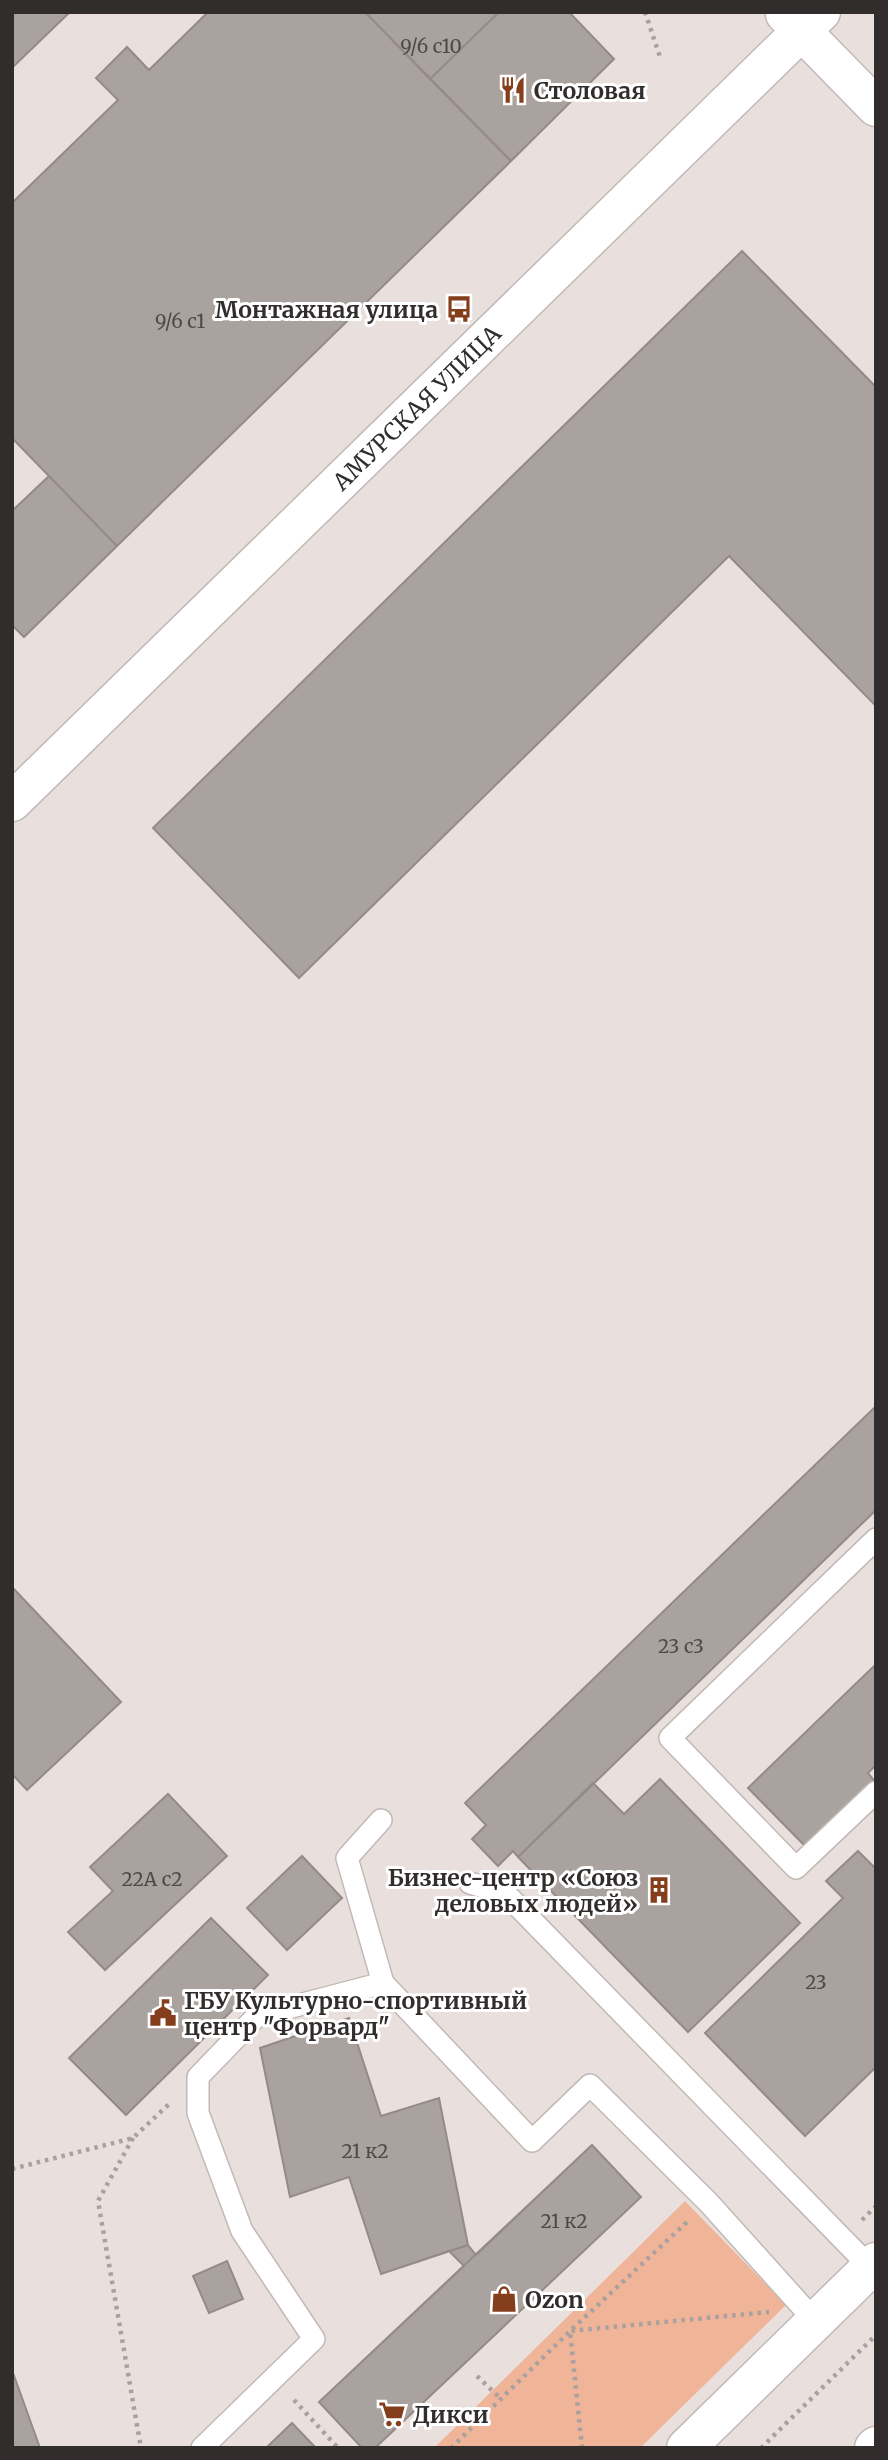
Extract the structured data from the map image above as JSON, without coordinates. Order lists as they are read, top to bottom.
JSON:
{
  "streets": {
    "street": ["АМУРСКАЯ УЛИЦА"]
  },
  "places": {
    "restaurant": ["Столовая"],
    "bus stop": ["Монтажная улица"],
    "building": ["Бизнес-центр «Союз деловых людей»"],
    "public building": ["ГБУ Культурно-спортивный центр \"Форвард\""],
    "shop": ["Ozon"],
    "supermarket": ["Дикси"]
  },
  "house_numbers": [
    "9/6 с10",
    "9/6 с1",
    "23 c3",
    "22А с2",
    "23",
    "21 к2",
    "21 к2"
  ]
}
